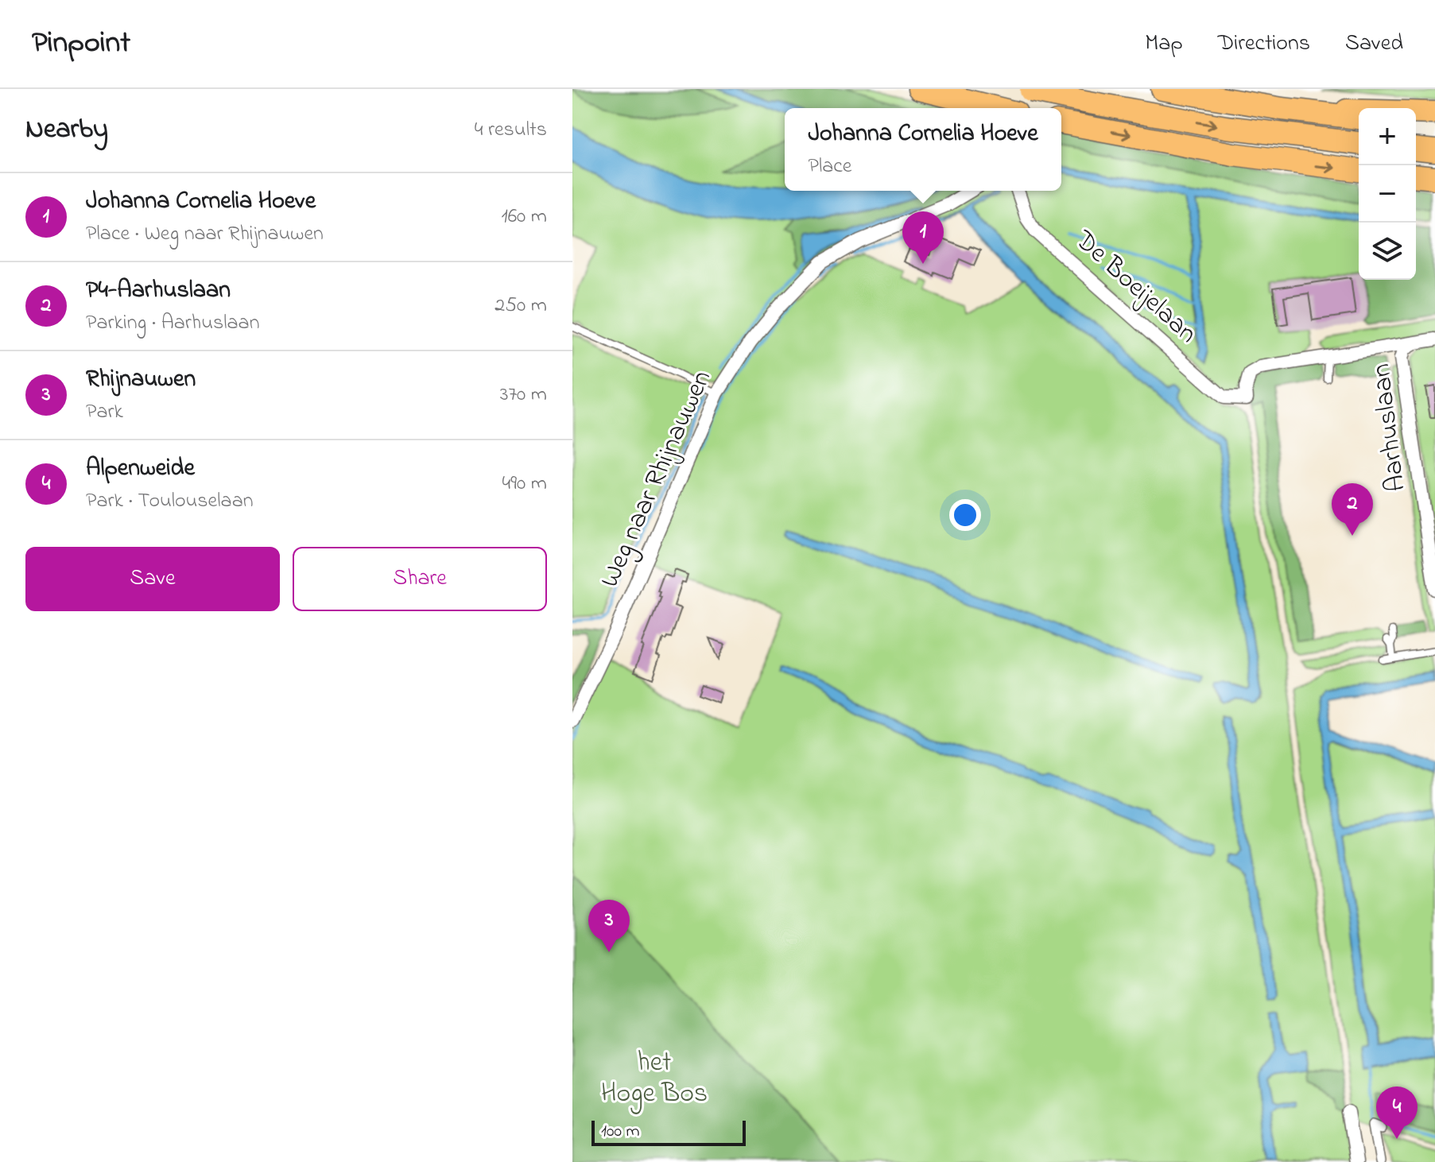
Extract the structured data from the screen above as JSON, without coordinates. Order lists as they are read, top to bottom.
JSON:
{
  "streets": {
    "street": ["De Boeijelaan", "Aarhuslaan", "Weg naar Rhijnauwen"]
  },
  "parks": ["het Hoge Bos"],
  "scale_bar": "100 m",
  "page": {
    "header": "Pinpoint",
    "nav": ["Map", "Directions", "Saved"],
    "heading": ["Nearby", "4 results"],
    "map_buttons": ["+", "−"],
    "popup": ["Johanna Cornelia Hoeve", "Place"],
    "list": [
      {
        "mark": "1",
        "name": "Johanna Cornelia Hoeve",
        "note": "Place · Weg naar Rhijnauwen",
        "value": "160 m"
      },
      {
        "mark": "2",
        "name": "P4-Aarhuslaan",
        "note": "Parking · Aarhuslaan",
        "value": "250 m"
      },
      {
        "mark": "3",
        "name": "Rhijnauwen",
        "note": "Park",
        "value": "370 m"
      },
      {
        "mark": "4",
        "name": "Alpenweide",
        "note": "Park · Toulouselaan",
        "value": "490 m"
      }
    ],
    "pins": [
      "1",
      "2",
      "3",
      "4"
    ],
    "buttons": ["Save", "Share"],
    "scale": "100 m"
  }
}
